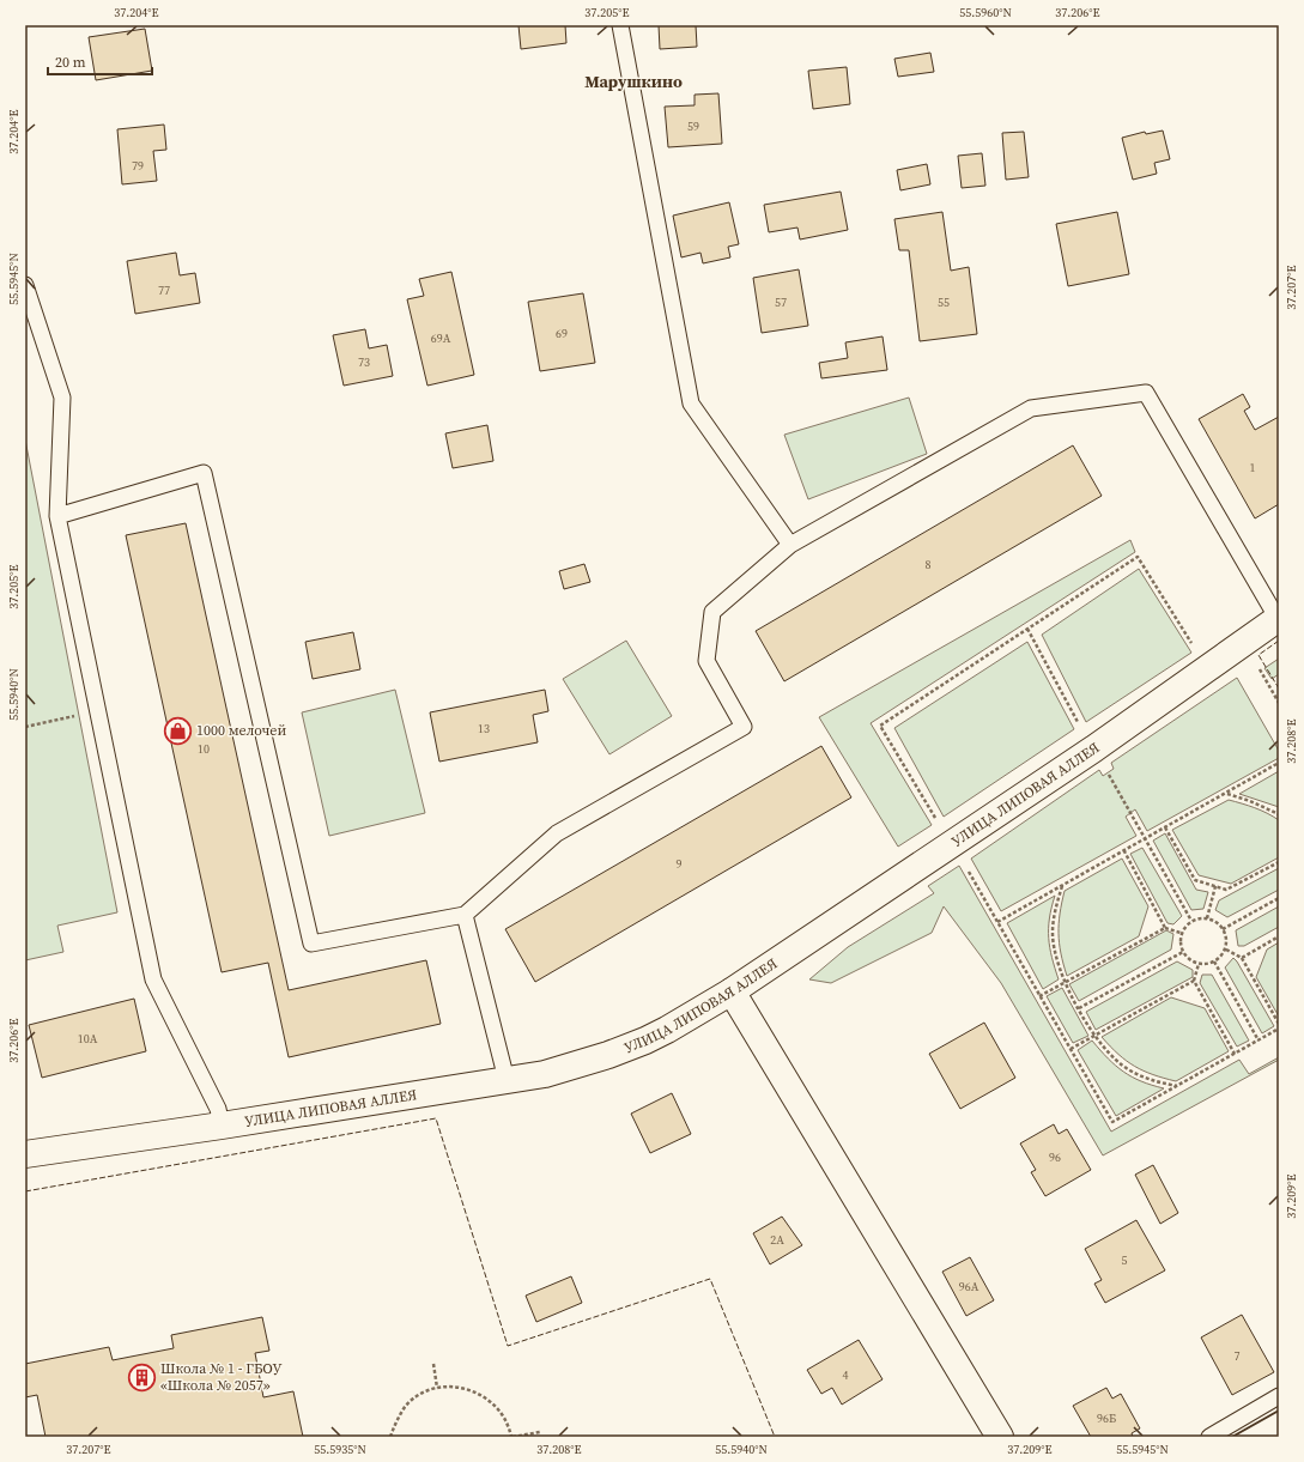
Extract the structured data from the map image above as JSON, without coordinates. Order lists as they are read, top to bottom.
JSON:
{
  "streets": {
    "street": ["УЛИЦА ЛИПОВАЯ АЛЛЕЯ"]
  },
  "districts": ["Марушкино"],
  "places": {
    "shop": ["1000 мелочей"],
    "building": ["Школа № 1 - ГБОУ «Школа № 2057»"]
  },
  "house_numbers": [
    "59",
    "79",
    "77",
    "57",
    "55",
    "69",
    "69А",
    "73",
    "1",
    "8",
    "13",
    "10",
    "9",
    "10А",
    "96",
    "2А",
    "5",
    "96А",
    "7",
    "4",
    "96Б"
  ],
  "scale_bar": "20 m",
  "coordinates": [
    "37.204°E",
    "37.205°E",
    "55.5960°N",
    "37.206°E",
    "55.5945°N",
    "37.207°E",
    "55.5940°N",
    "37.208°E",
    "37.209°E",
    "55.5935°N"
  ]
}
